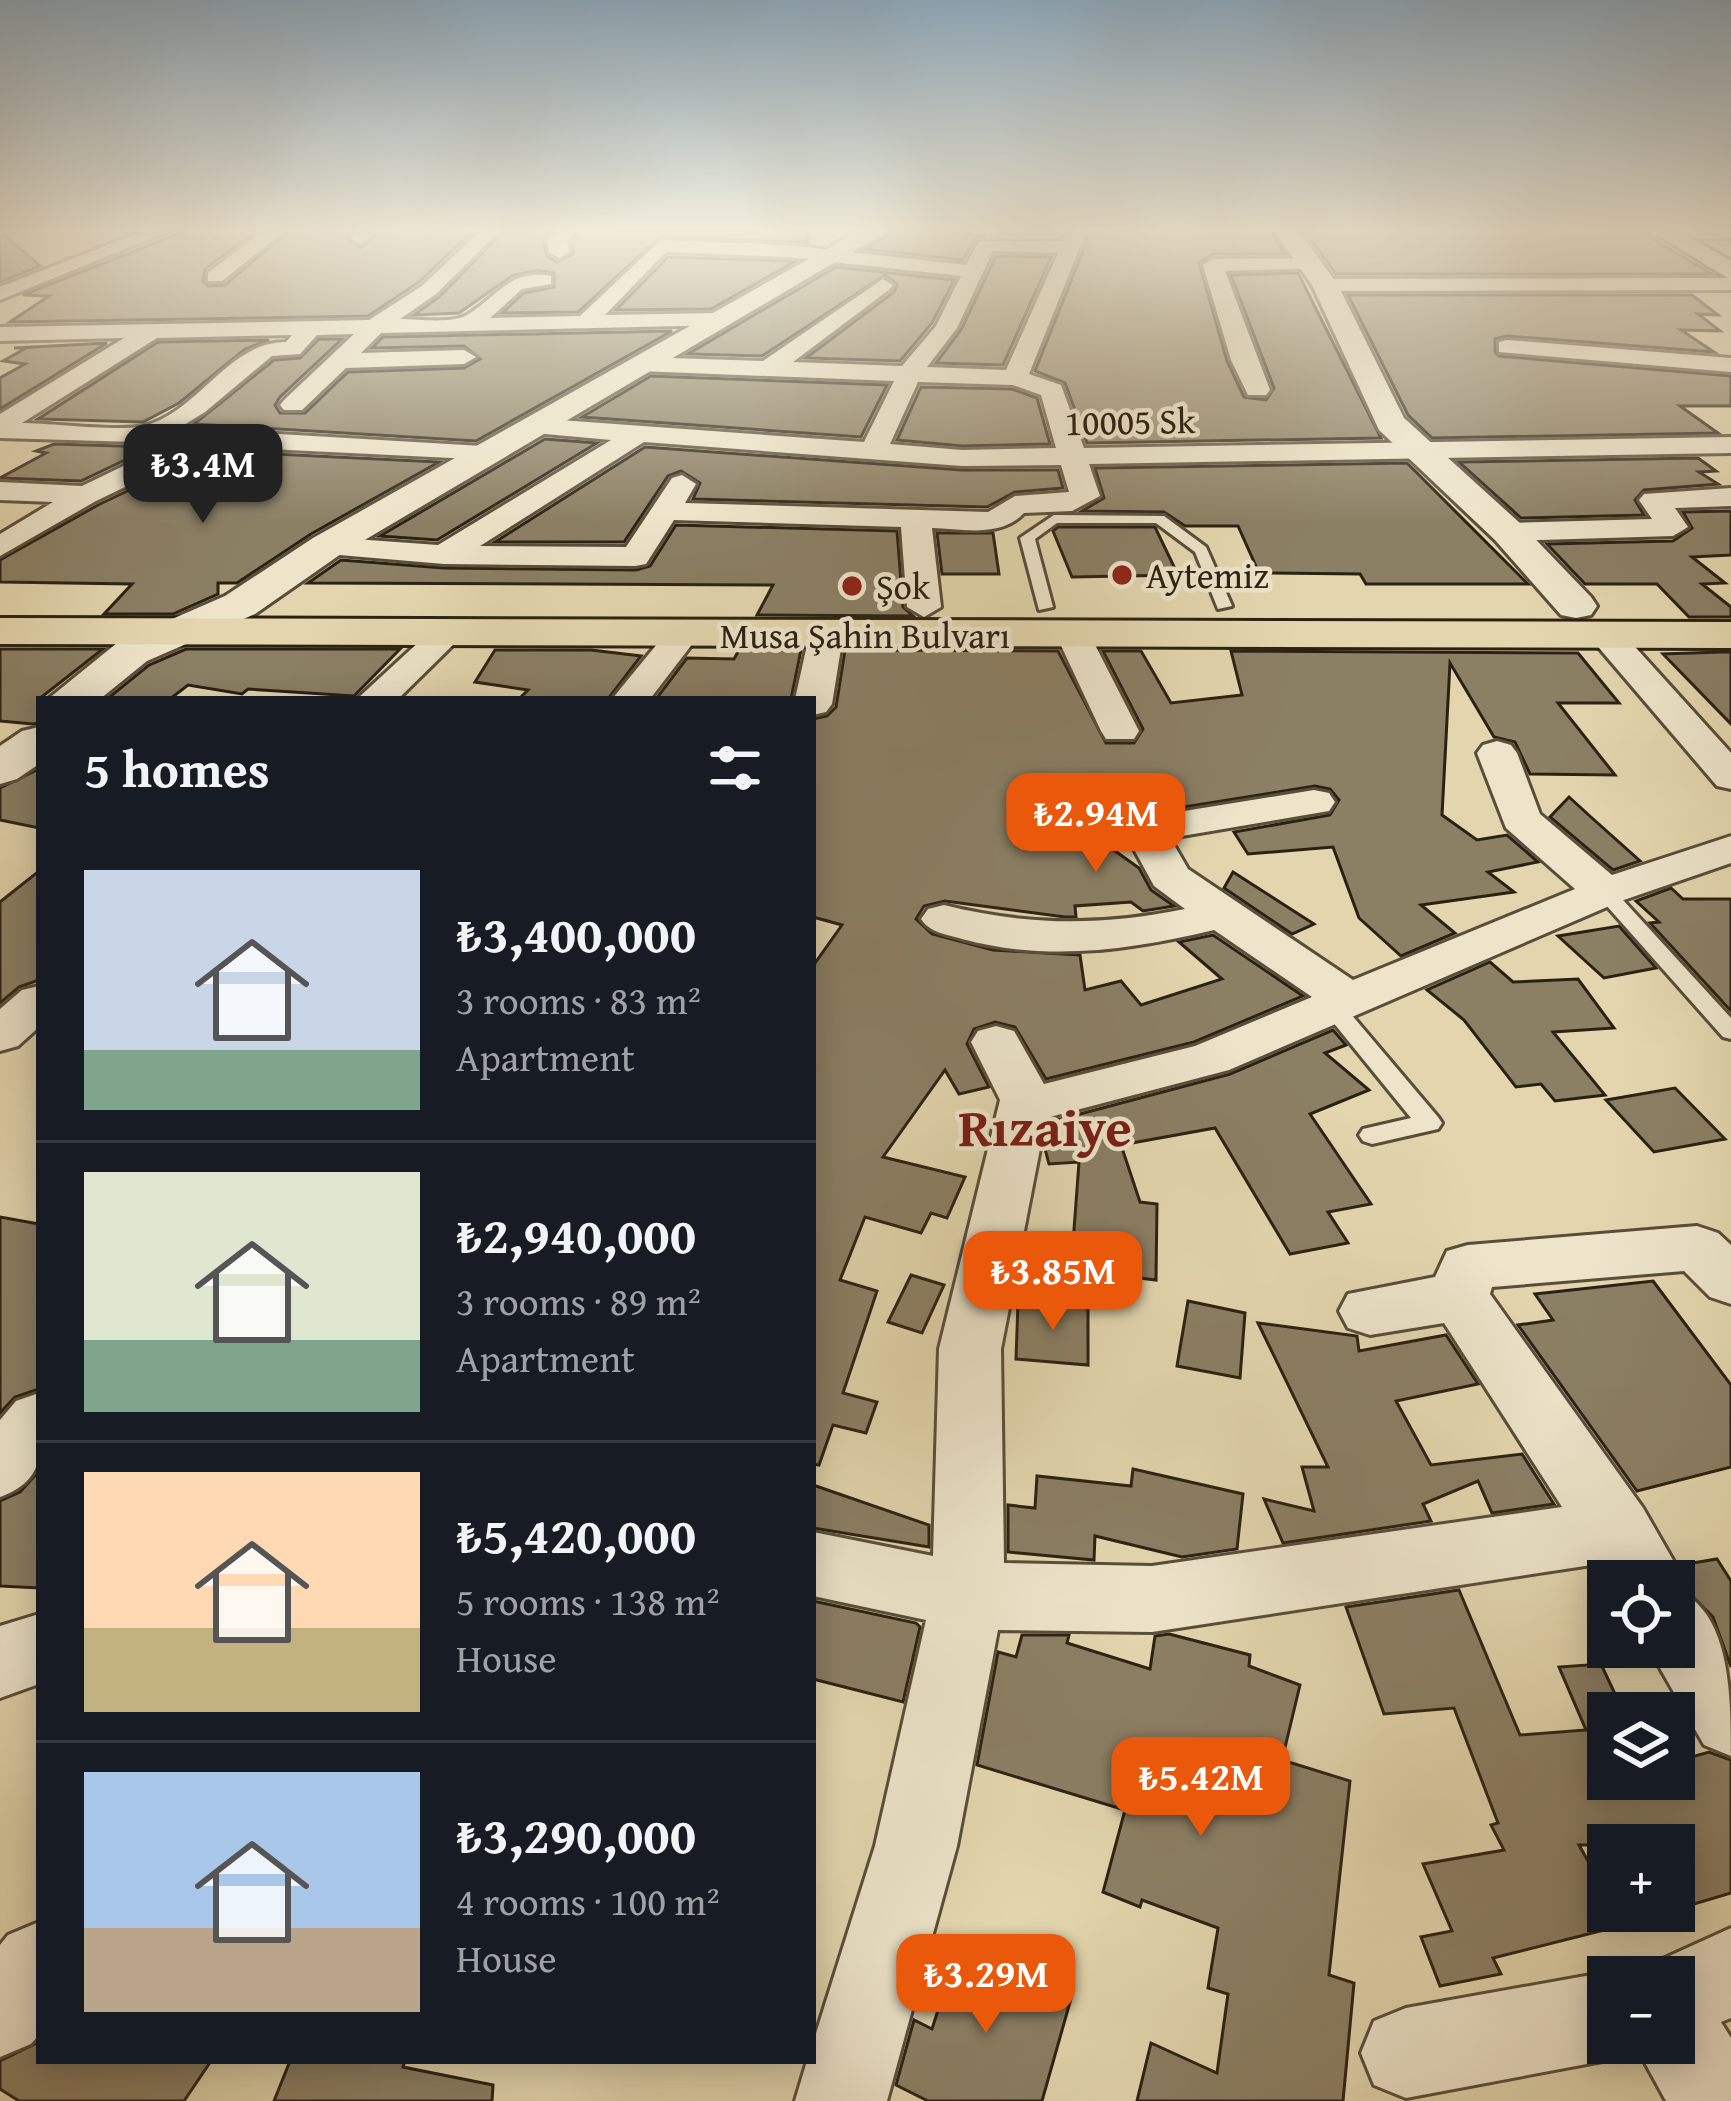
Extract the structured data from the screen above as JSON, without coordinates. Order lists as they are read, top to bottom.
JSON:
{
  "streets": {
    "main road": ["Musa Şahin Bulvarı"],
    "street": ["10005 Sk"]
  },
  "districts": ["Rızaiye"],
  "places": ["Aytemiz", "Şok"],
  "page": {
    "price": [
      "₺3.4M",
      "₺2.94M",
      "₺3.85M",
      "₺5.42M",
      "₺3.29M"
    ],
    "heading": "5 homes",
    "list": [
      {
        "name": "₺3,400,000",
        "note": "3 rooms · 83 m² · Apartment"
      },
      {
        "name": "₺2,940,000",
        "note": "3 rooms · 89 m² · Apartment"
      },
      {
        "name": "₺5,420,000",
        "note": "5 rooms · 138 m² · House"
      },
      {
        "name": "₺3,290,000",
        "note": "4 rooms · 100 m² · House"
      }
    ],
    "map_buttons": ["+", "−"]
  }
}
